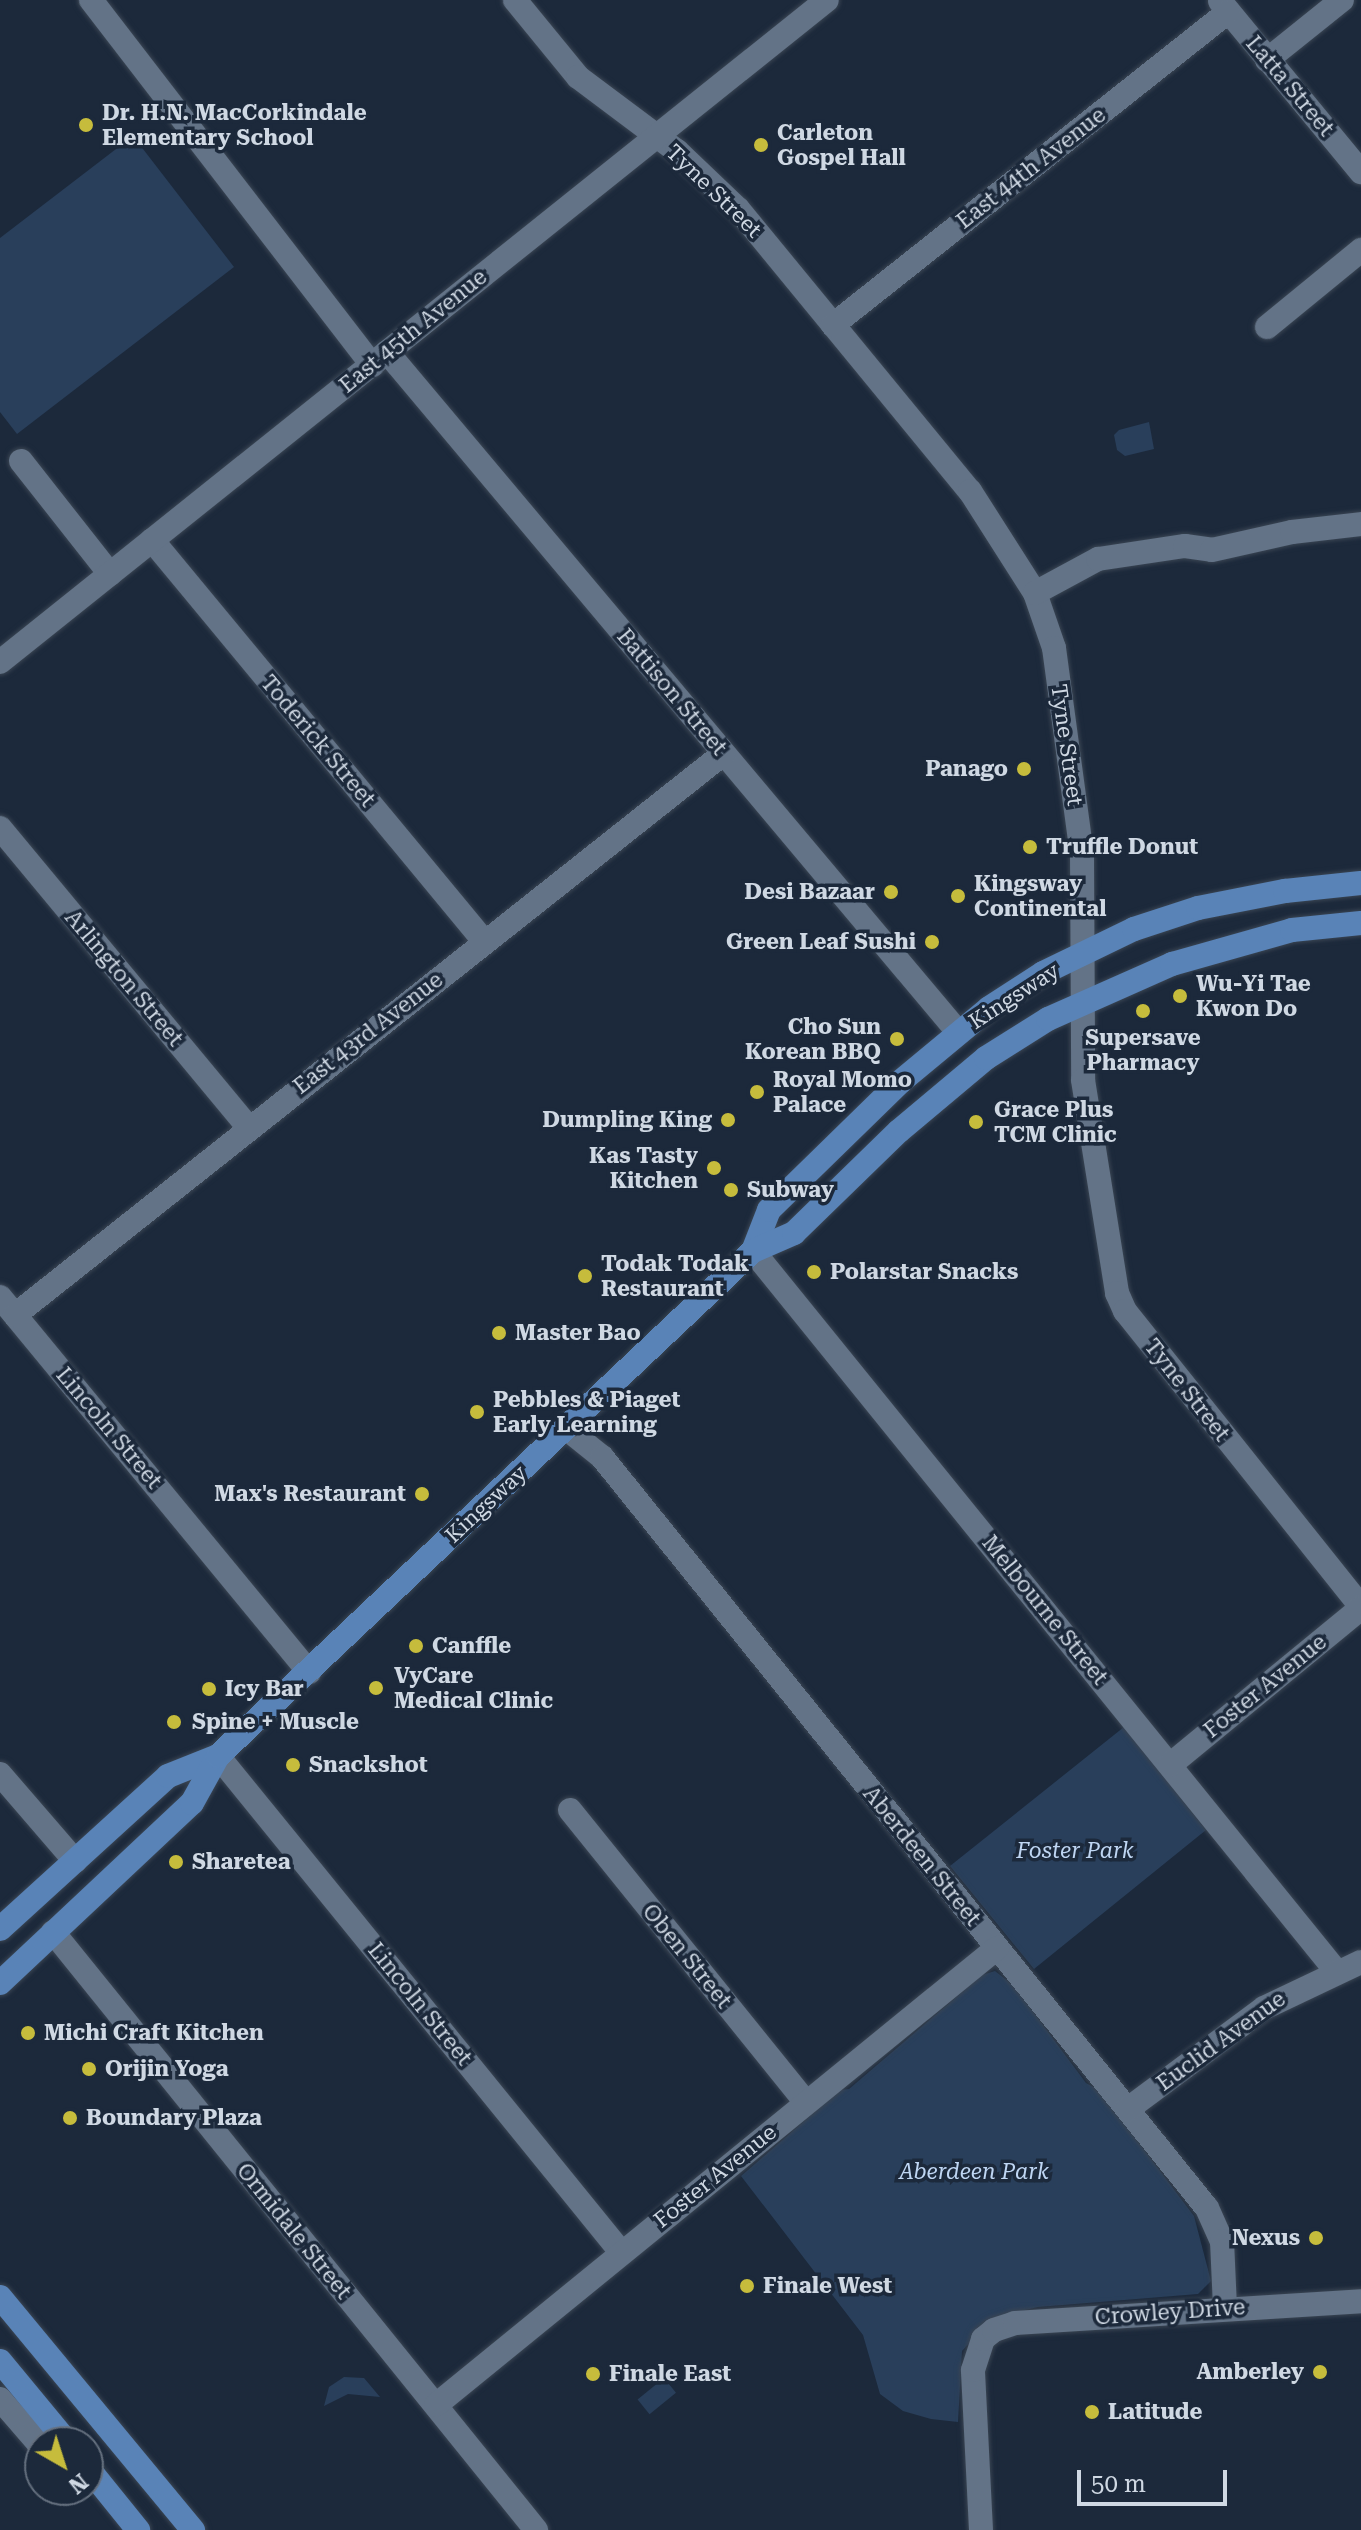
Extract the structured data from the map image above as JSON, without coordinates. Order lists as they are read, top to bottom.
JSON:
{
  "streets": {
    "main road": ["Kingsway"],
    "street": [
      "Latta Street",
      "East 44th Avenue",
      "Tyne Street",
      "East 45th Avenue",
      "Battison Street",
      "Toderick Street",
      "Arlington Street",
      "East 43rd Avenue",
      "Lincoln Street",
      "Melbourne Street",
      "Foster Avenue",
      "Aberdeen Street",
      "Oben Street",
      "Euclid Avenue",
      "Ormidale Street",
      "Crowley Drive"
    ]
  },
  "crossings": [
    ["Latta Street", "East 44th Avenue"],
    ["East 44th Avenue", "Tyne Street"],
    ["Tyne Street", "East 45th Avenue"],
    ["Tyne Street", "Kingsway"],
    ["Tyne Street", "Foster Avenue"],
    ["East 45th Avenue", "Battison Street"],
    ["East 45th Avenue", "Toderick Street"],
    ["Battison Street", "Kingsway"],
    ["Battison Street", "East 43rd Avenue"],
    ["Toderick Street", "East 43rd Avenue"],
    ["Arlington Street", "East 43rd Avenue"],
    ["Kingsway", "Lincoln Street"],
    ["Kingsway", "Melbourne Street"],
    ["Kingsway", "Aberdeen Street"],
    ["Kingsway", "Ormidale Street"],
    ["East 43rd Avenue", "Lincoln Street"],
    ["Lincoln Street", "Foster Avenue"],
    ["Melbourne Street", "Foster Avenue"],
    ["Melbourne Street", "Euclid Avenue"],
    ["Foster Avenue", "Aberdeen Street"],
    ["Foster Avenue", "Oben Street"],
    ["Foster Avenue", "Ormidale Street"],
    ["Aberdeen Street", "Euclid Avenue"],
    ["Aberdeen Street", "Crowley Drive"]
  ],
  "parks": ["Foster Park", "Aberdeen Park"],
  "places": [
    "Dr. H.N. MacCorkindale Elementary School",
    "Carleton Gospel Hall",
    "Panago",
    "Truffle Donut",
    "Desi Bazaar",
    "Kingsway Continental",
    "Green Leaf Sushi",
    "Wu-Yi Tae Kwon Do",
    "Supersave Pharmacy",
    "Cho Sun Korean BBQ",
    "Royal Momo Palace",
    "Dumpling King",
    "Grace Plus TCM Clinic",
    "Kas Tasty Kitchen",
    "Subway",
    "Polarstar Snacks",
    "Todak Todak Restaurant",
    "Master Bao",
    "Pebbles & Piaget Early Learning",
    "Max's Restaurant",
    "Canffle",
    "VyCare Medical Clinic",
    "Icy Bar",
    "Spine + Muscle",
    "Snackshot",
    "Sharetea",
    "Michi Craft Kitchen",
    "Orijin Yoga",
    "Boundary Plaza",
    "Nexus",
    "Finale West",
    "Amberley",
    "Finale East",
    "Latitude"
  ],
  "scale_bar": "50 m",
  "north": "bottom right"
}
